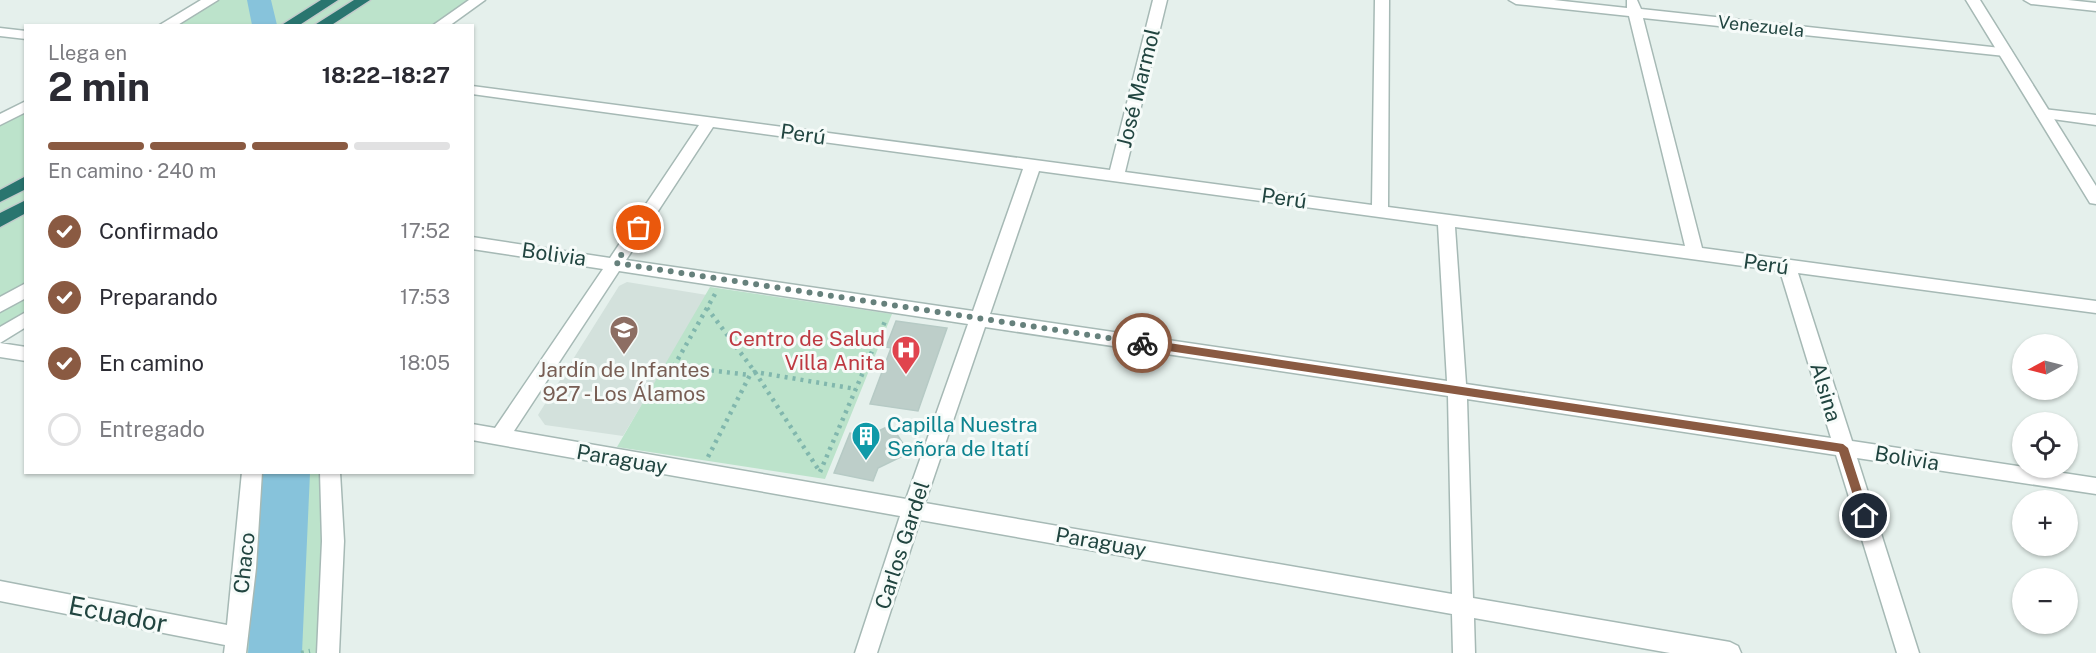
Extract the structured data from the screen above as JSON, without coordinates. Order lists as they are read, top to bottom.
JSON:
{
  "streets": {
    "street": [
      "Venezuela",
      "José Marmol",
      "Perú",
      "Bolivia",
      "Alsina",
      "Paraguay",
      "Carlos Gardel",
      "Chaco",
      "Ecuador"
    ]
  },
  "crossings": [
    ["José Marmol", "Perú"],
    ["Perú", "Alsina"],
    ["Perú", "Carlos Gardel"],
    ["Bolivia", "Alsina"],
    ["Bolivia", "Carlos Gardel"],
    ["Paraguay", "Carlos Gardel"],
    ["Chaco", "Ecuador"]
  ],
  "places": {
    "school or university": ["Jardín de Infantes 927 - Los Álamos"],
    "hospital": ["Centro de Salud Villa Anita"],
    "building": ["Capilla Nuestra Señora de Itatí"]
  },
  "north": "left",
  "page": {
    "heading": ["2 min", "Llega en", "18:22–18:27"],
    "bar": "En camino · 240 m",
    "list": [
      ["Confirmado", "17:52"],
      ["Preparando", "17:53"],
      ["En camino", "18:05"],
      "Entregado"
    ],
    "map_buttons": ["+", "−"]
  }
}
